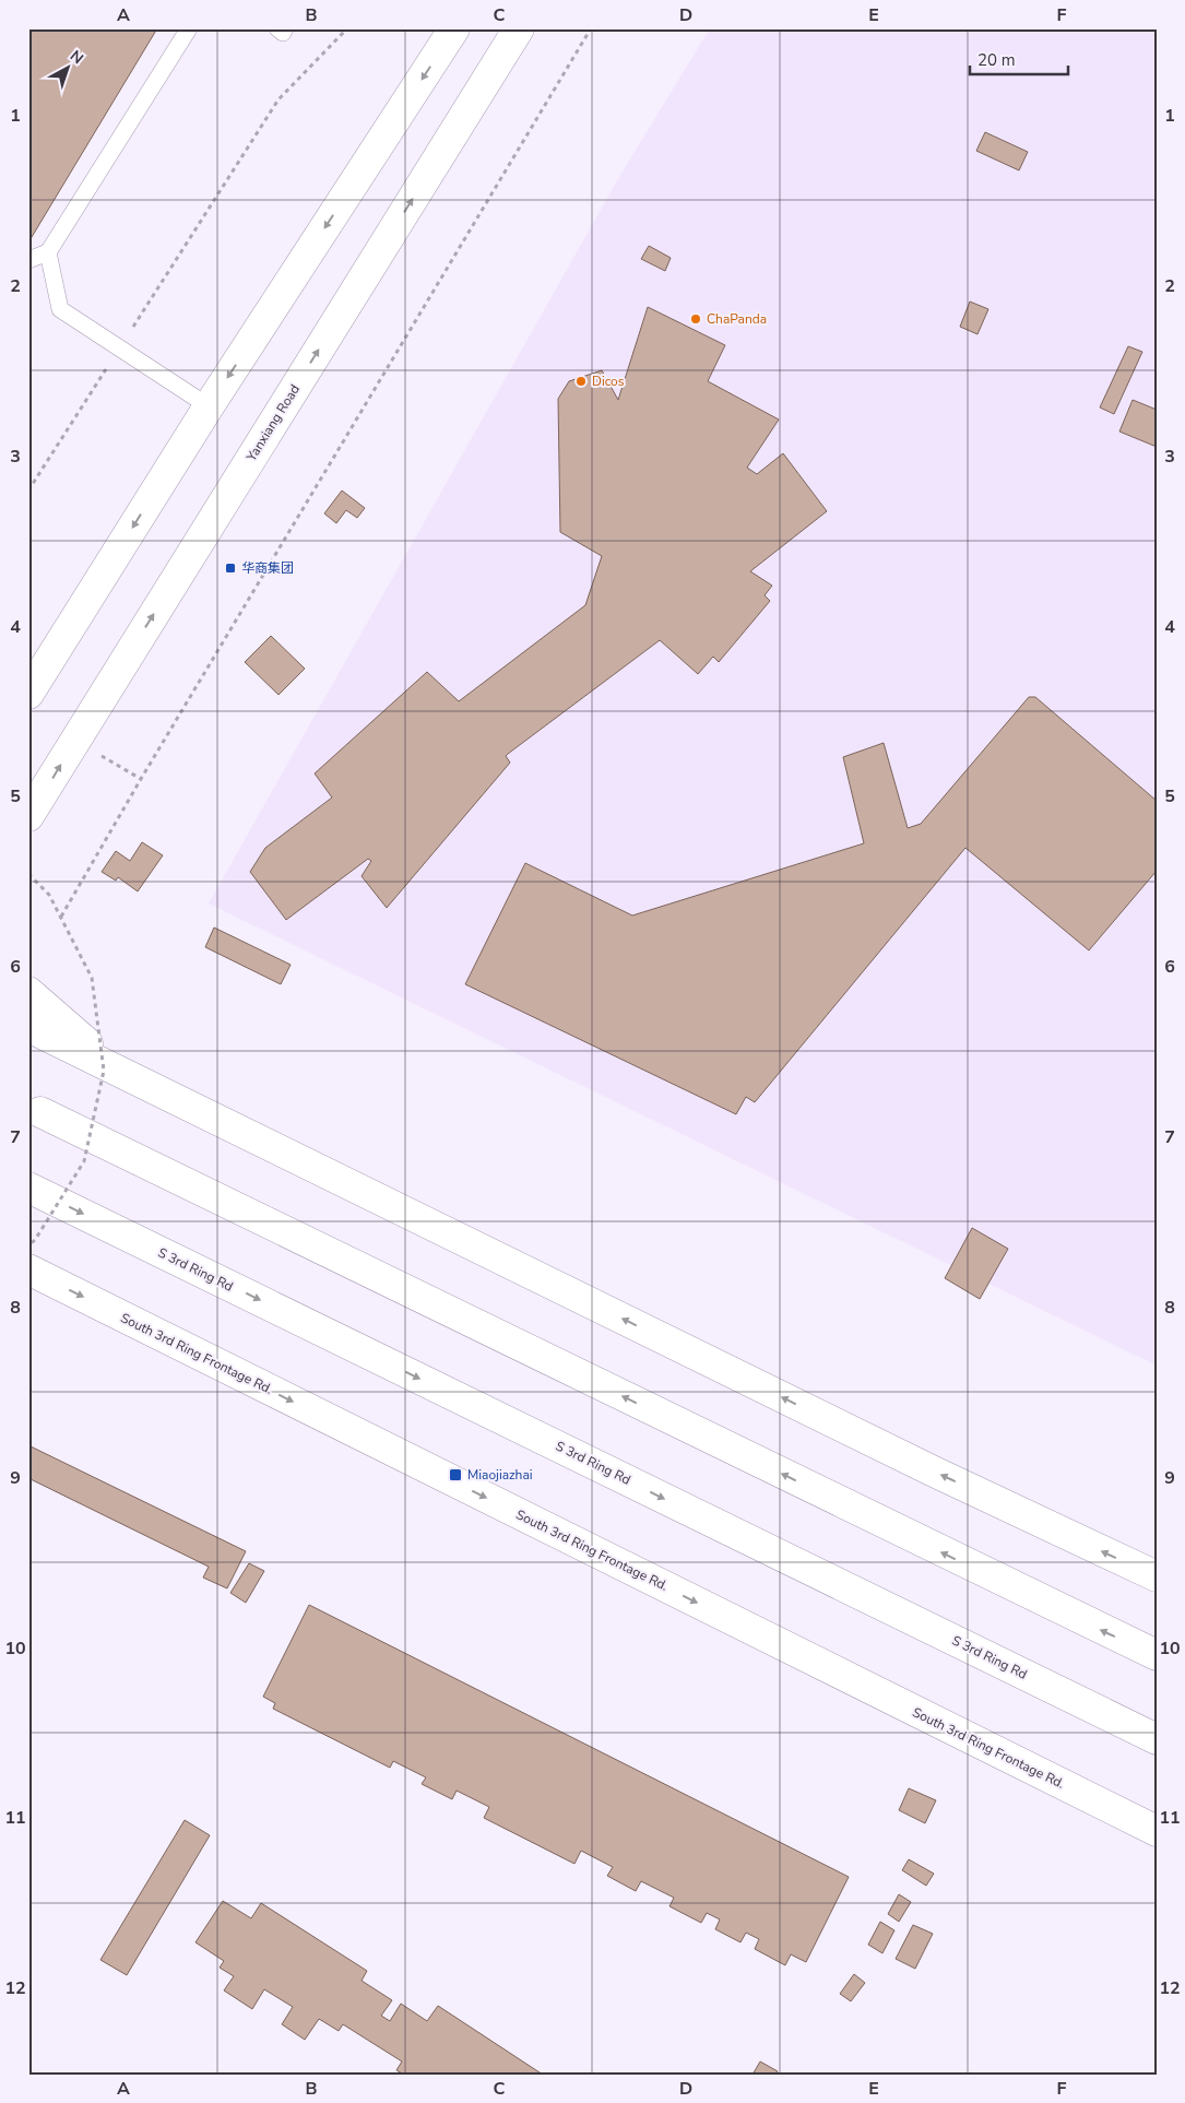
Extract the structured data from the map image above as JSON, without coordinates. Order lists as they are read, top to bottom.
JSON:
{
  "streets": {
    "main road": ["Yanxiang Road", "S 3rd Ring Rd", "South 3rd Ring Frontage Rd."]
  },
  "places": {
    "other": ["ChaPanda", "Dicos"],
    "transit": ["华商集团", "Miaojiazhai"]
  },
  "scale_bar": "20 m",
  "north": "top right",
  "grid": {
    "columns": [
      "A",
      "B",
      "C",
      "D",
      "E",
      "F"
    ],
    "rows": [
      "1",
      "2",
      "3",
      "4",
      "5",
      "6",
      "7",
      "8",
      "9",
      "10",
      "11",
      "12"
    ]
  }
}
